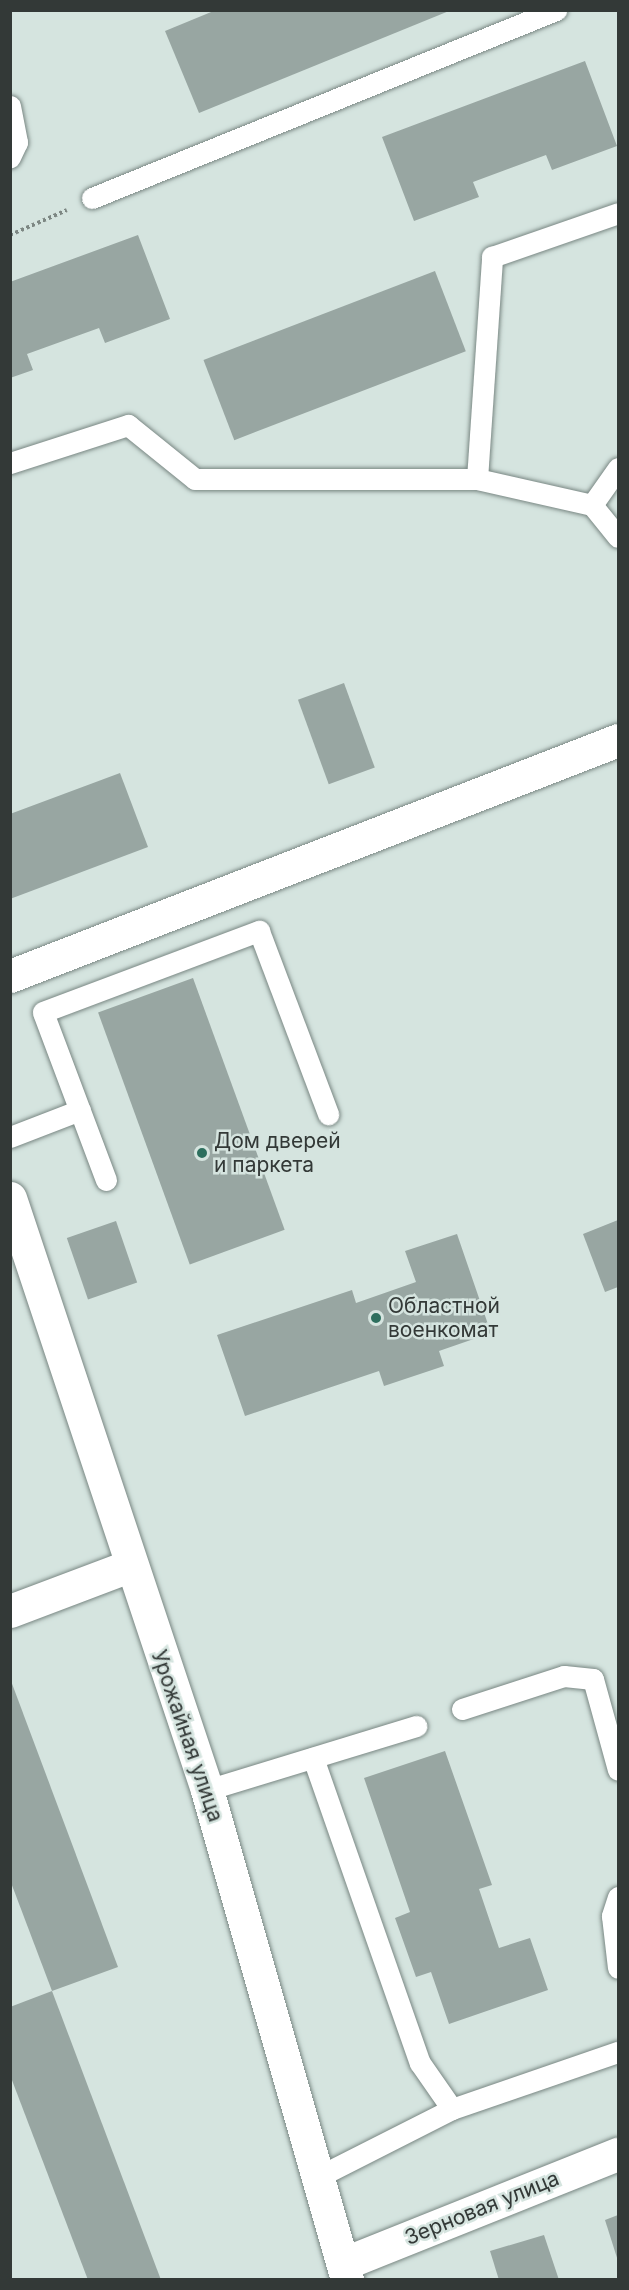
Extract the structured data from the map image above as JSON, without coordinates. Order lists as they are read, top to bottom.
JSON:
{
  "streets": {
    "street": ["Урожайная улица", "Зерновая улица"]
  },
  "crossings": [
    ["Урожайная улица", "Зерновая улица"]
  ],
  "places": ["Дом дверей и паркета", "Областной военкомат"]
}
